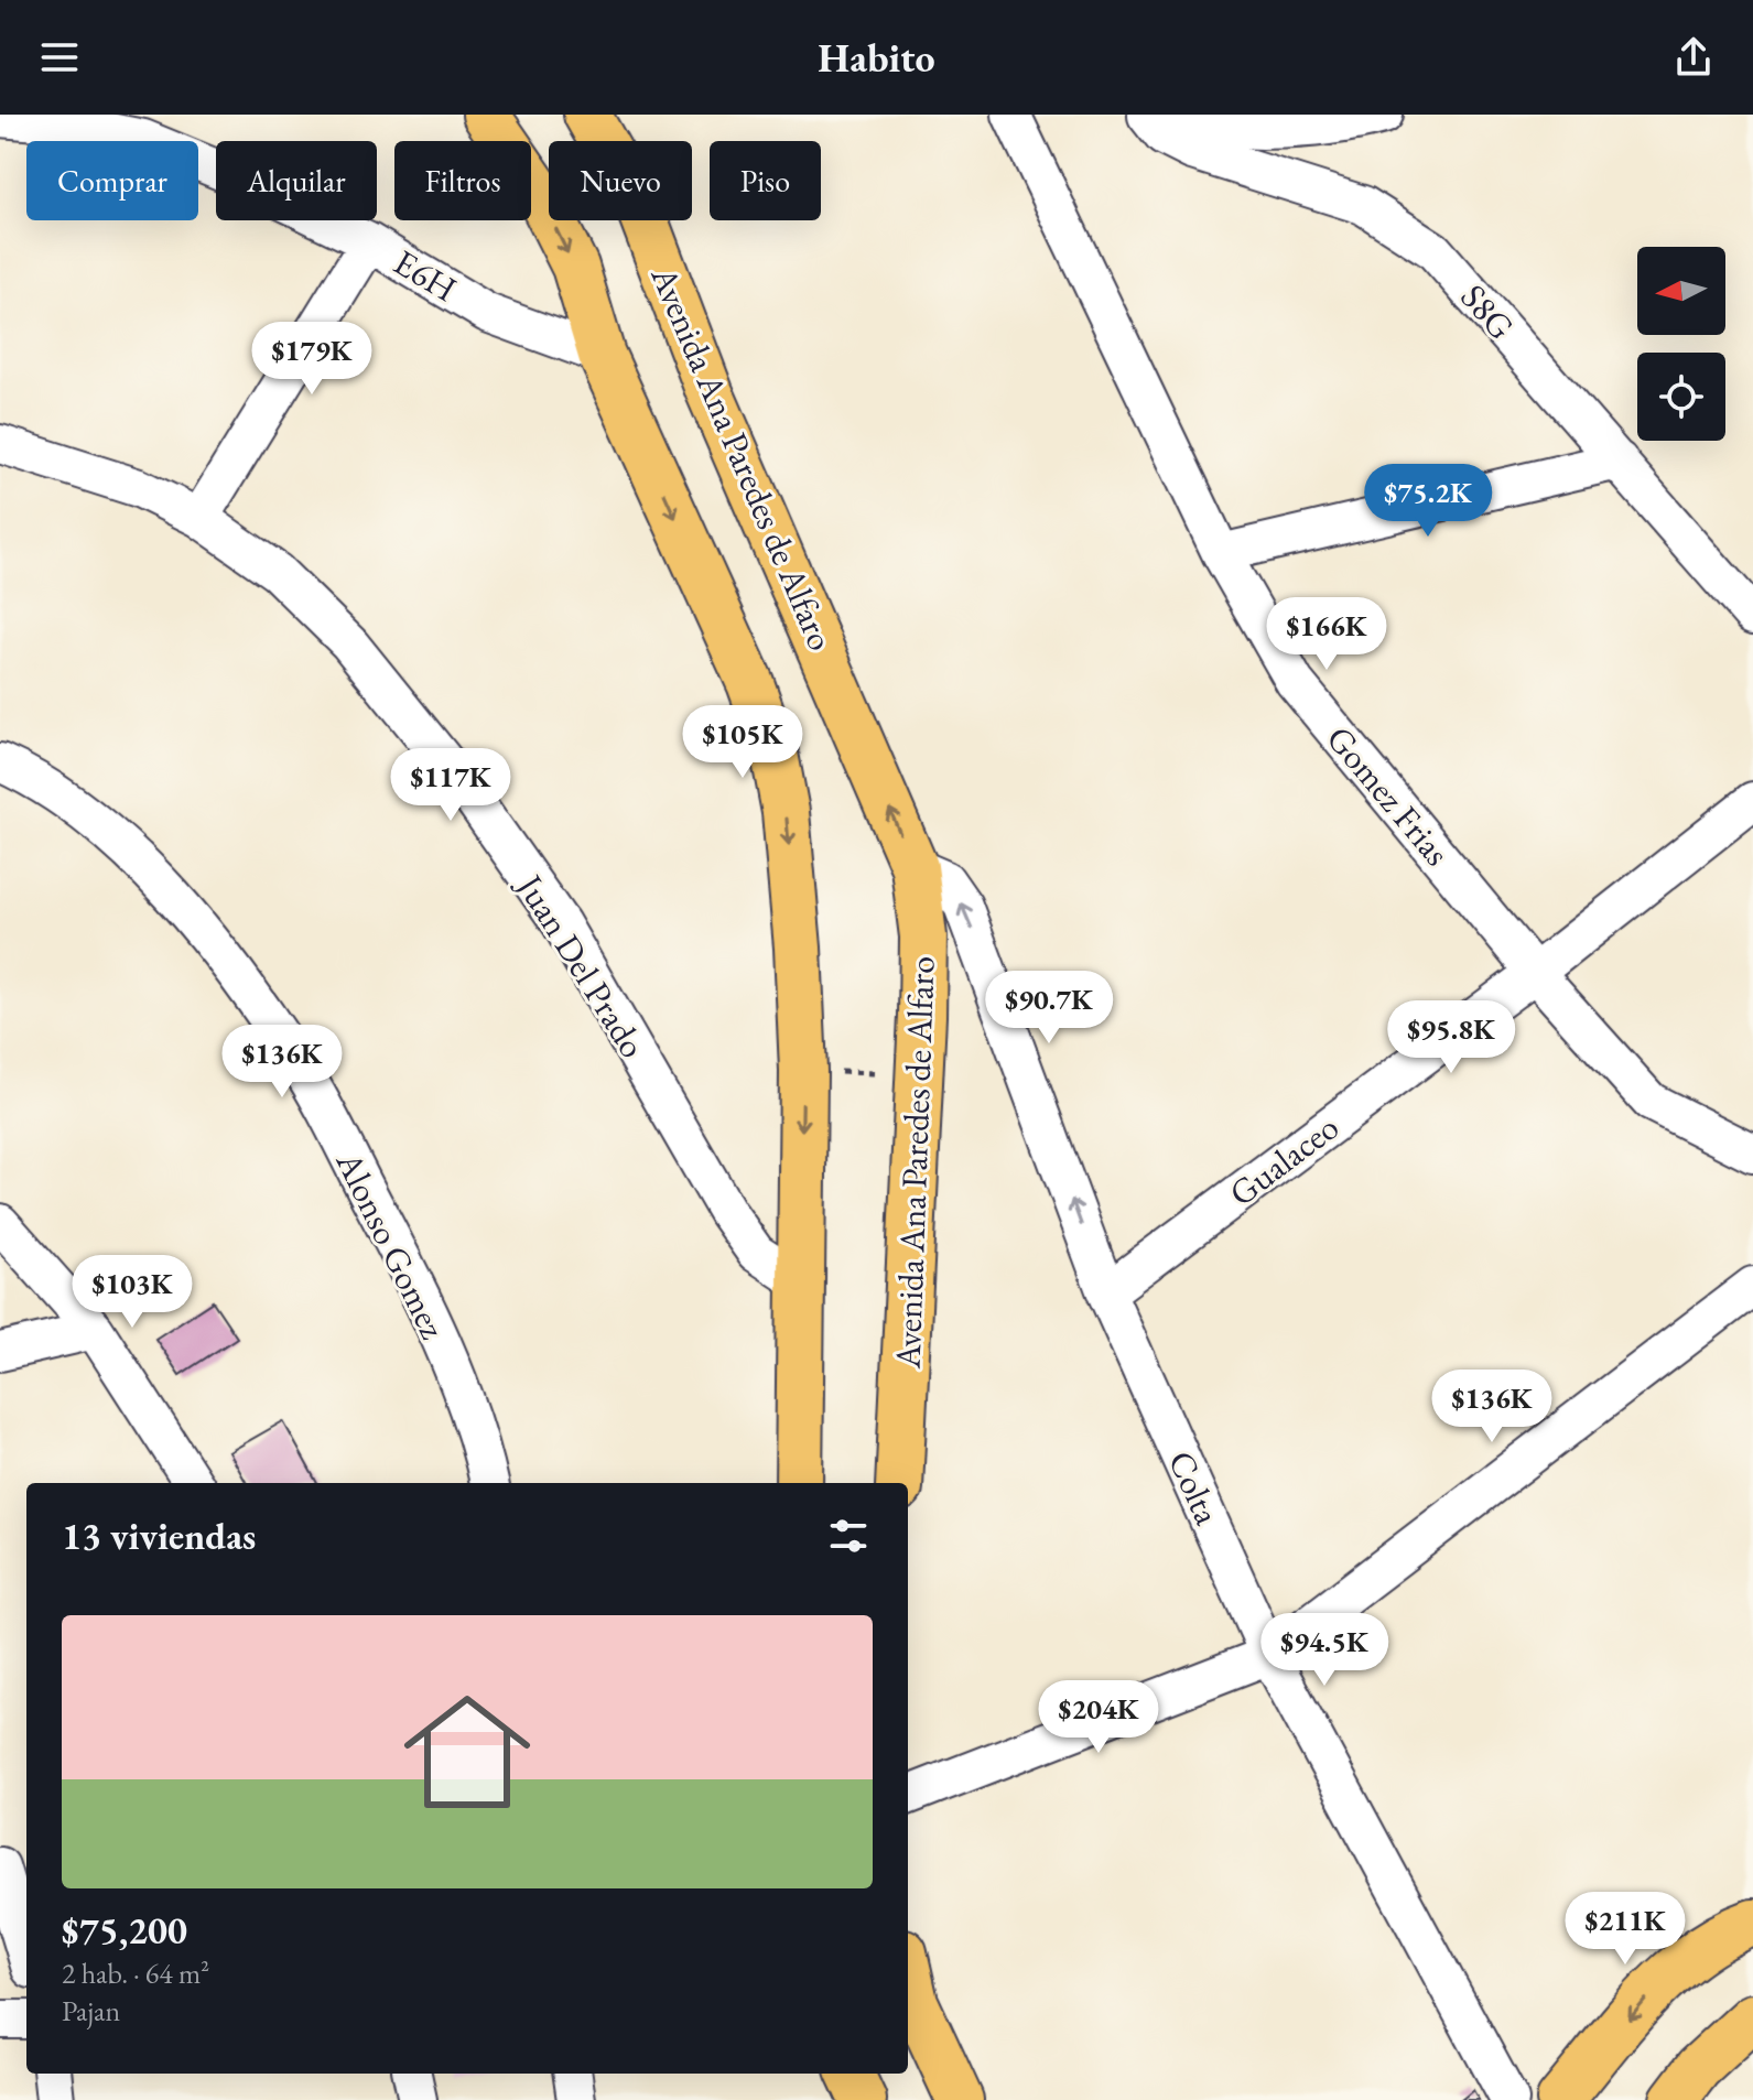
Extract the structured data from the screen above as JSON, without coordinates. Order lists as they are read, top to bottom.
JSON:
{
  "streets": {
    "main road": ["Avenida Ana Paredes de Alfaro"],
    "street": [
      "E6H",
      "S8G",
      "Gomez Frias",
      "Juan Del Prado",
      "Gualaceo",
      "Alonso Gomez",
      "Colta"
    ]
  },
  "crossings": [
    ["Avenida Ana Paredes de Alfaro", "Colta"],
    ["Gomez Frias", "Gualaceo"],
    ["Gualaceo", "Colta"]
  ],
  "north": "left",
  "page": {
    "header": "Habito",
    "chip": [
      "Comprar",
      "Alquilar",
      "Filtros",
      "Nuevo",
      "Piso"
    ],
    "price": [
      "$179K",
      "$75.2K",
      "$166K",
      "$105K",
      "$117K",
      "$90.7K",
      "$95.8K",
      "$136K",
      "$103K",
      "$136K",
      "$94.5K",
      "$204K",
      "$211K"
    ],
    "heading": "13 viviendas",
    "list": [
      {
        "name": "$75,200",
        "note": "2 hab. · 64 m² · Pajan"
      }
    ]
  }
}
